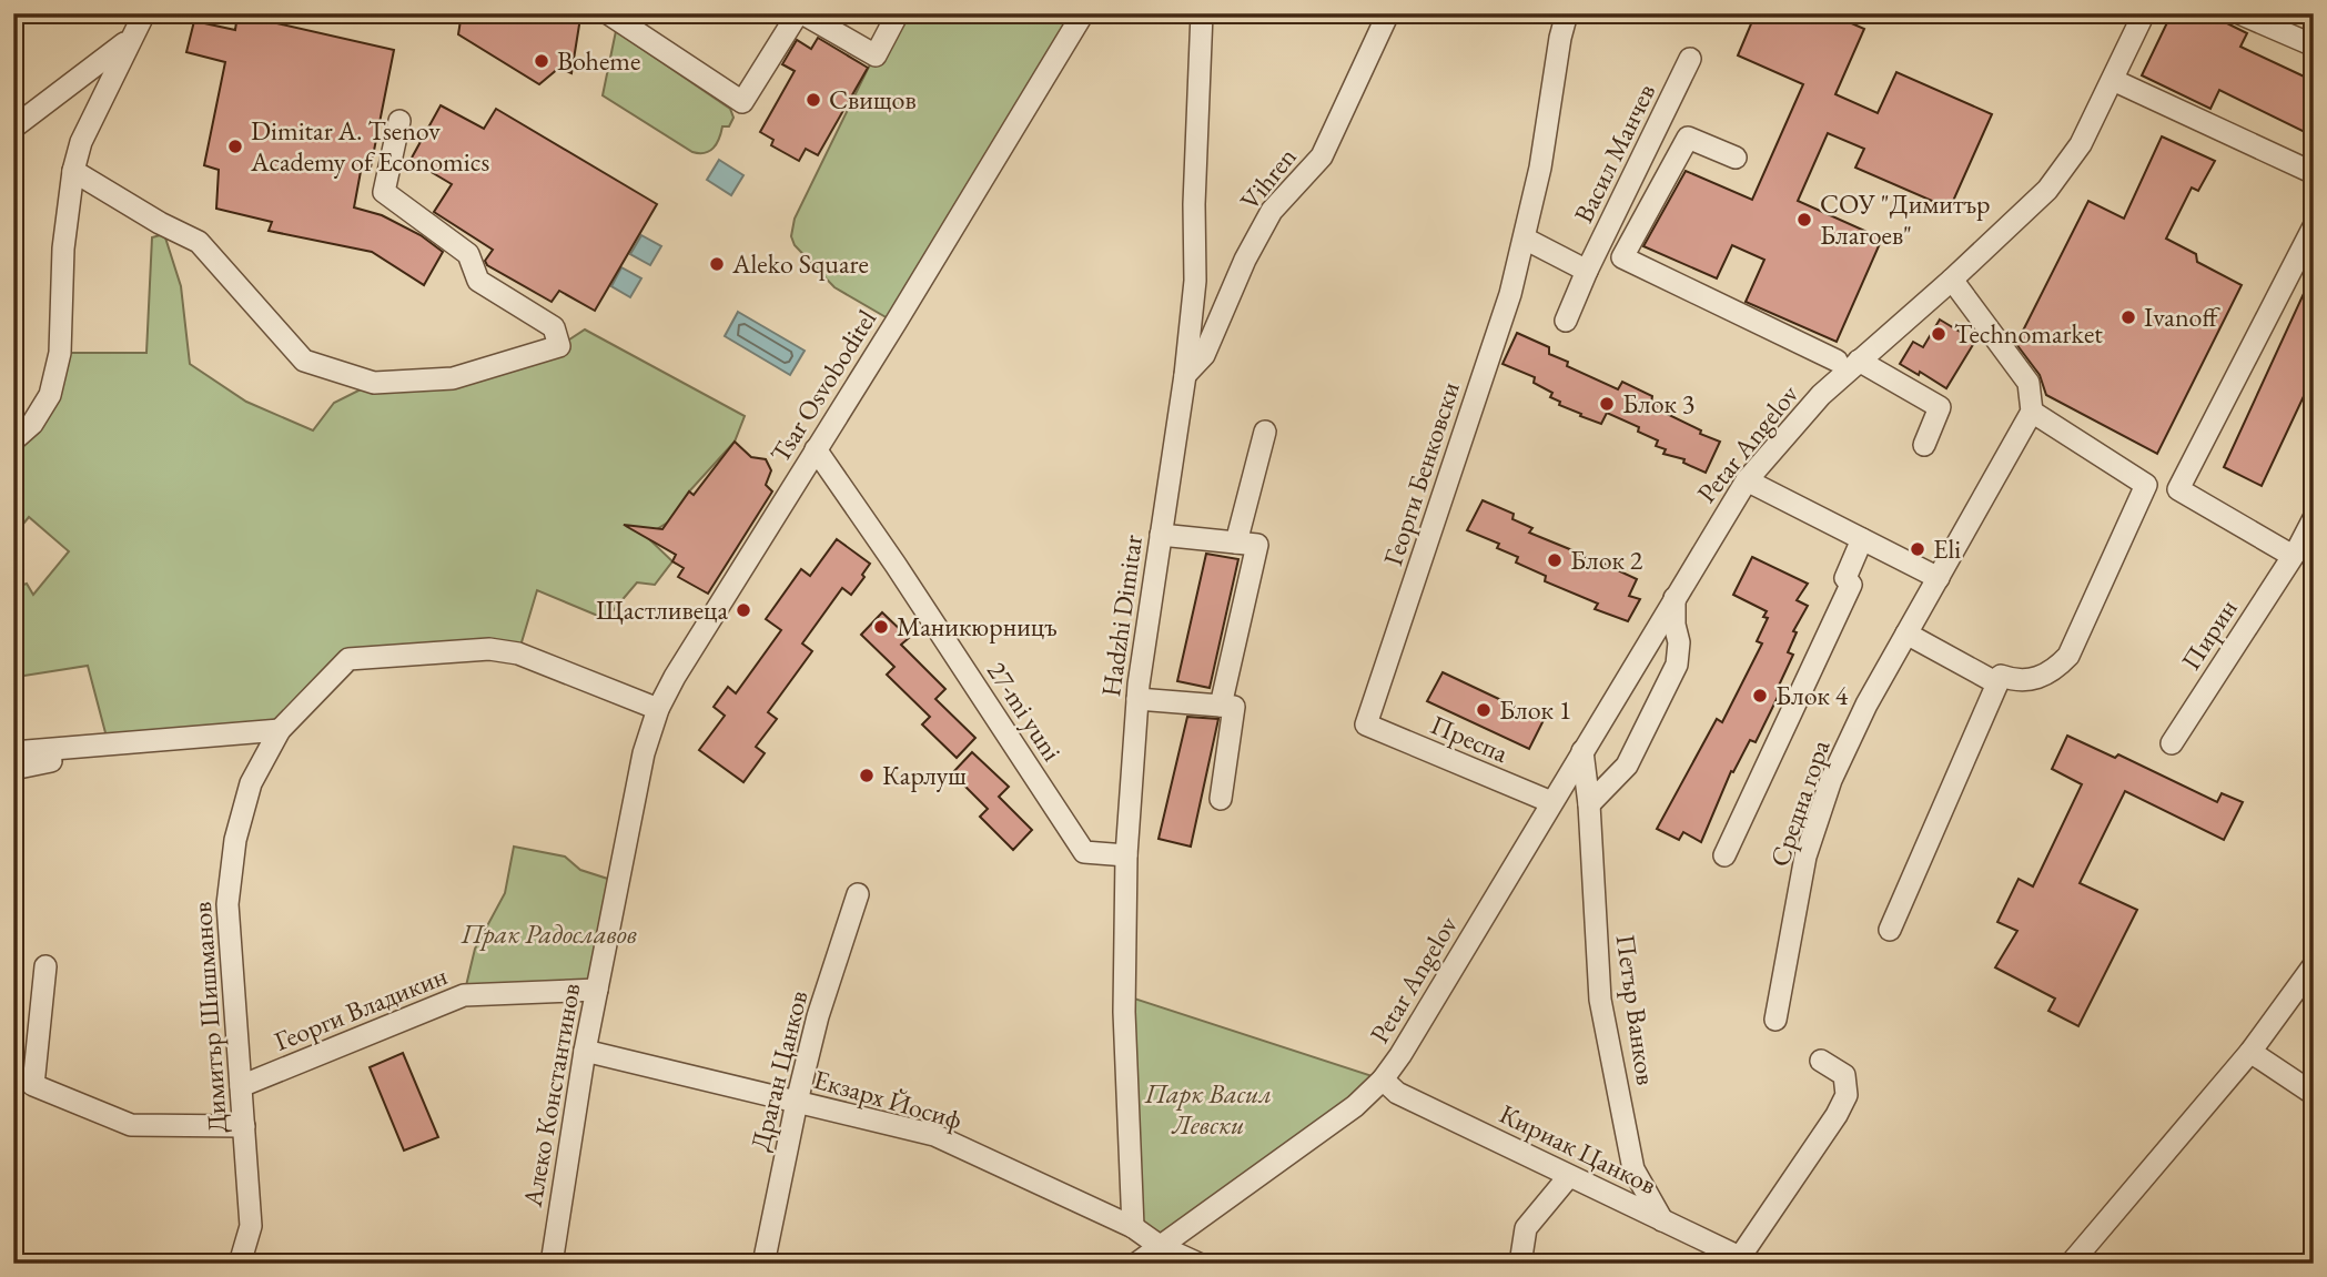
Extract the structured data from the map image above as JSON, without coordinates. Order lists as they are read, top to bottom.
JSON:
{
  "streets": {
    "street": [
      "Васил Манчев",
      "Vihren",
      "Tsar Osvoboditel",
      "Petar Angelov",
      "Георги Бенковски",
      "Hadzhi Dimitar",
      "Пирин",
      "27-mi yuni",
      "Преспа",
      "Средна гора",
      "Георги Владикин",
      "Петър Ванков",
      "Димитър Шишманов",
      "Драган Цанков",
      "Алеко Константинов",
      "Екзарх Йосиф",
      "Кириак Цанков"
    ]
  },
  "crossings": [
    ["Vihren", "Hadzhi Dimitar"],
    ["Tsar Osvoboditel", "27-mi yuni"],
    ["Tsar Osvoboditel", "Димитър Шишманов"],
    ["Tsar Osvoboditel", "Алеко Константинов"],
    ["Petar Angelov", "Преспа"],
    ["Petar Angelov", "Петър Ванков"],
    ["Petar Angelov", "Екзарх Йосиф"],
    ["Petar Angelov", "Кириак Цанков"],
    ["Георги Бенковски", "Преспа"],
    ["Hadzhi Dimitar", "27-mi yuni"],
    ["Hadzhi Dimitar", "Екзарх Йосиф"],
    ["Георги Владикин", "Димитър Шишманов"],
    ["Георги Владикин", "Алеко Константинов"],
    ["Петър Ванков", "Кириак Цанков"],
    ["Димитър Шишманов", "Алеко Константинов"],
    ["Драган Цанков", "Екзарх Йосиф"],
    ["Алеко Константинов", "Екзарх Йосиф"]
  ],
  "parks": ["Прак Радославов", "Парк Васил Левски"],
  "places": [
    "Boheme",
    "Свищов",
    "Dimitar A. Tsenov Academy of Economics",
    "СОУ \"Димитър Благоев\"",
    "Aleko Square",
    "Ivanoff",
    "Technomarket",
    "Блок 3",
    "Eli",
    "Блок 2",
    "Щастливеца",
    "Маникюрницъ",
    "Блок 4",
    "Блок 1",
    "Карлуш"
  ]
}
